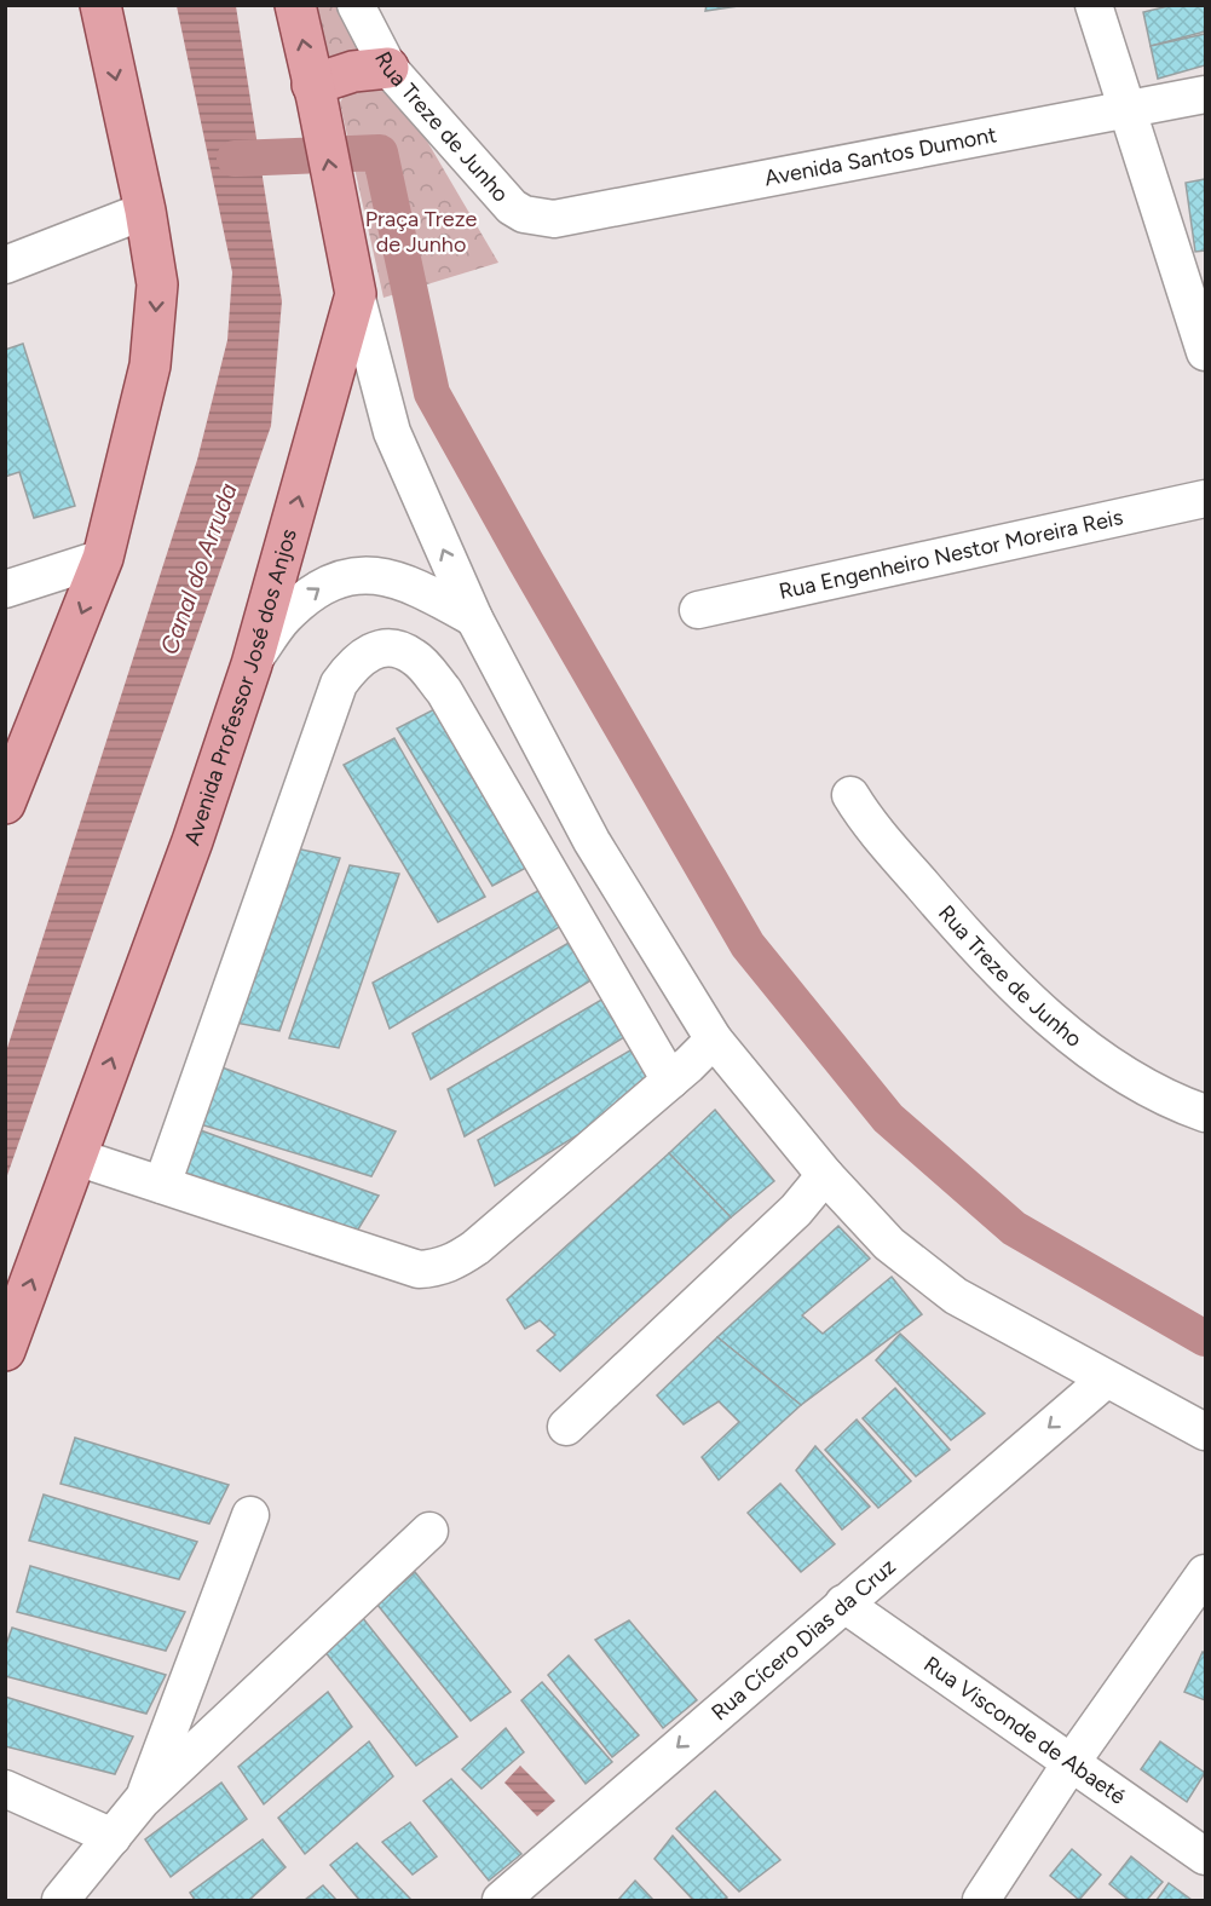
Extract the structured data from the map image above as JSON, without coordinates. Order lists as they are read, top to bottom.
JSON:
{
  "streets": {
    "main road": ["Avenida Professor José dos Anjos"],
    "street": [
      "Rua Treze de Junho",
      "Avenida Santos Dumont",
      "Rua Engenheiro Nestor Moreira Reis",
      "Rua Cícero Dias da Cruz",
      "Rua Visconde de Abaeté"
    ]
  },
  "crossings": [
    ["Rua Treze de Junho", "Avenida Santos Dumont"],
    ["Rua Cícero Dias da Cruz", "Rua Visconde de Abaeté"]
  ],
  "water": ["Canal do Arruda"],
  "parks": ["Praça Treze de Junho"]
}
